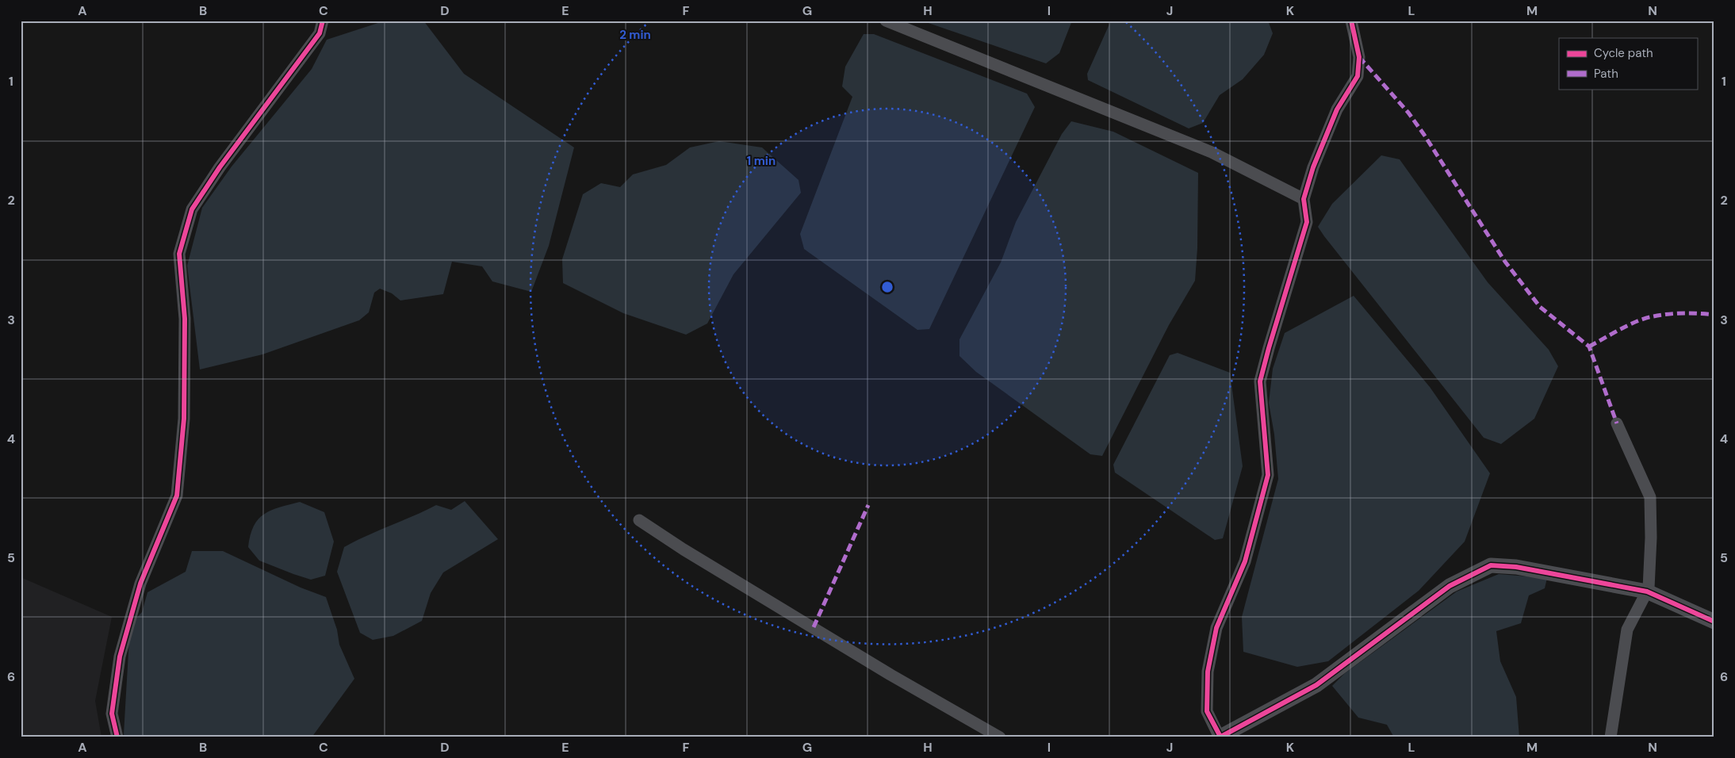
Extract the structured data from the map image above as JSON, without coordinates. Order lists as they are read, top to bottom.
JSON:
{
  "legend": ["Cycle path", "Path"],
  "grid": {
    "columns": [
      "A",
      "B",
      "C",
      "D",
      "E",
      "F",
      "G",
      "H",
      "I",
      "J",
      "K",
      "L",
      "M",
      "N"
    ],
    "rows": [
      "1",
      "2",
      "3",
      "4",
      "5",
      "6"
    ]
  },
  "rings": ["2 min", "1 min"]
}
